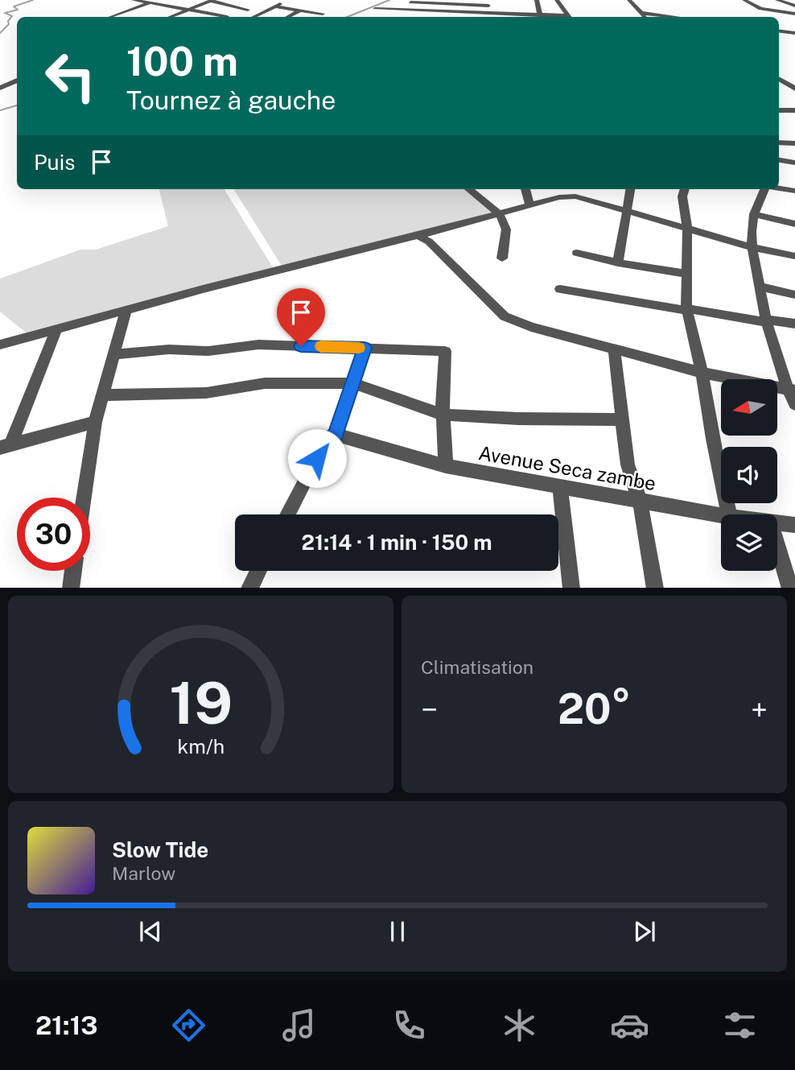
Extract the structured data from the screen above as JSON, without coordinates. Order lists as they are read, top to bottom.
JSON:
{
  "streets": {
    "street": ["Avenue Seca zambe"]
  },
  "north": "left",
  "page": {
    "turn": ["100 m", "Tournez à gauche"],
    "then": "Puis",
    "limit": "30",
    "trip": "21:14 · 1 min · 150 m",
    "tile": "Climatisation",
    "heat": ["−", "20°", "+"],
    "song": ["Slow Tide", "Marlow"],
    "tabs": "21:13",
    "gauge": ["19", "km/h"]
  }
}
